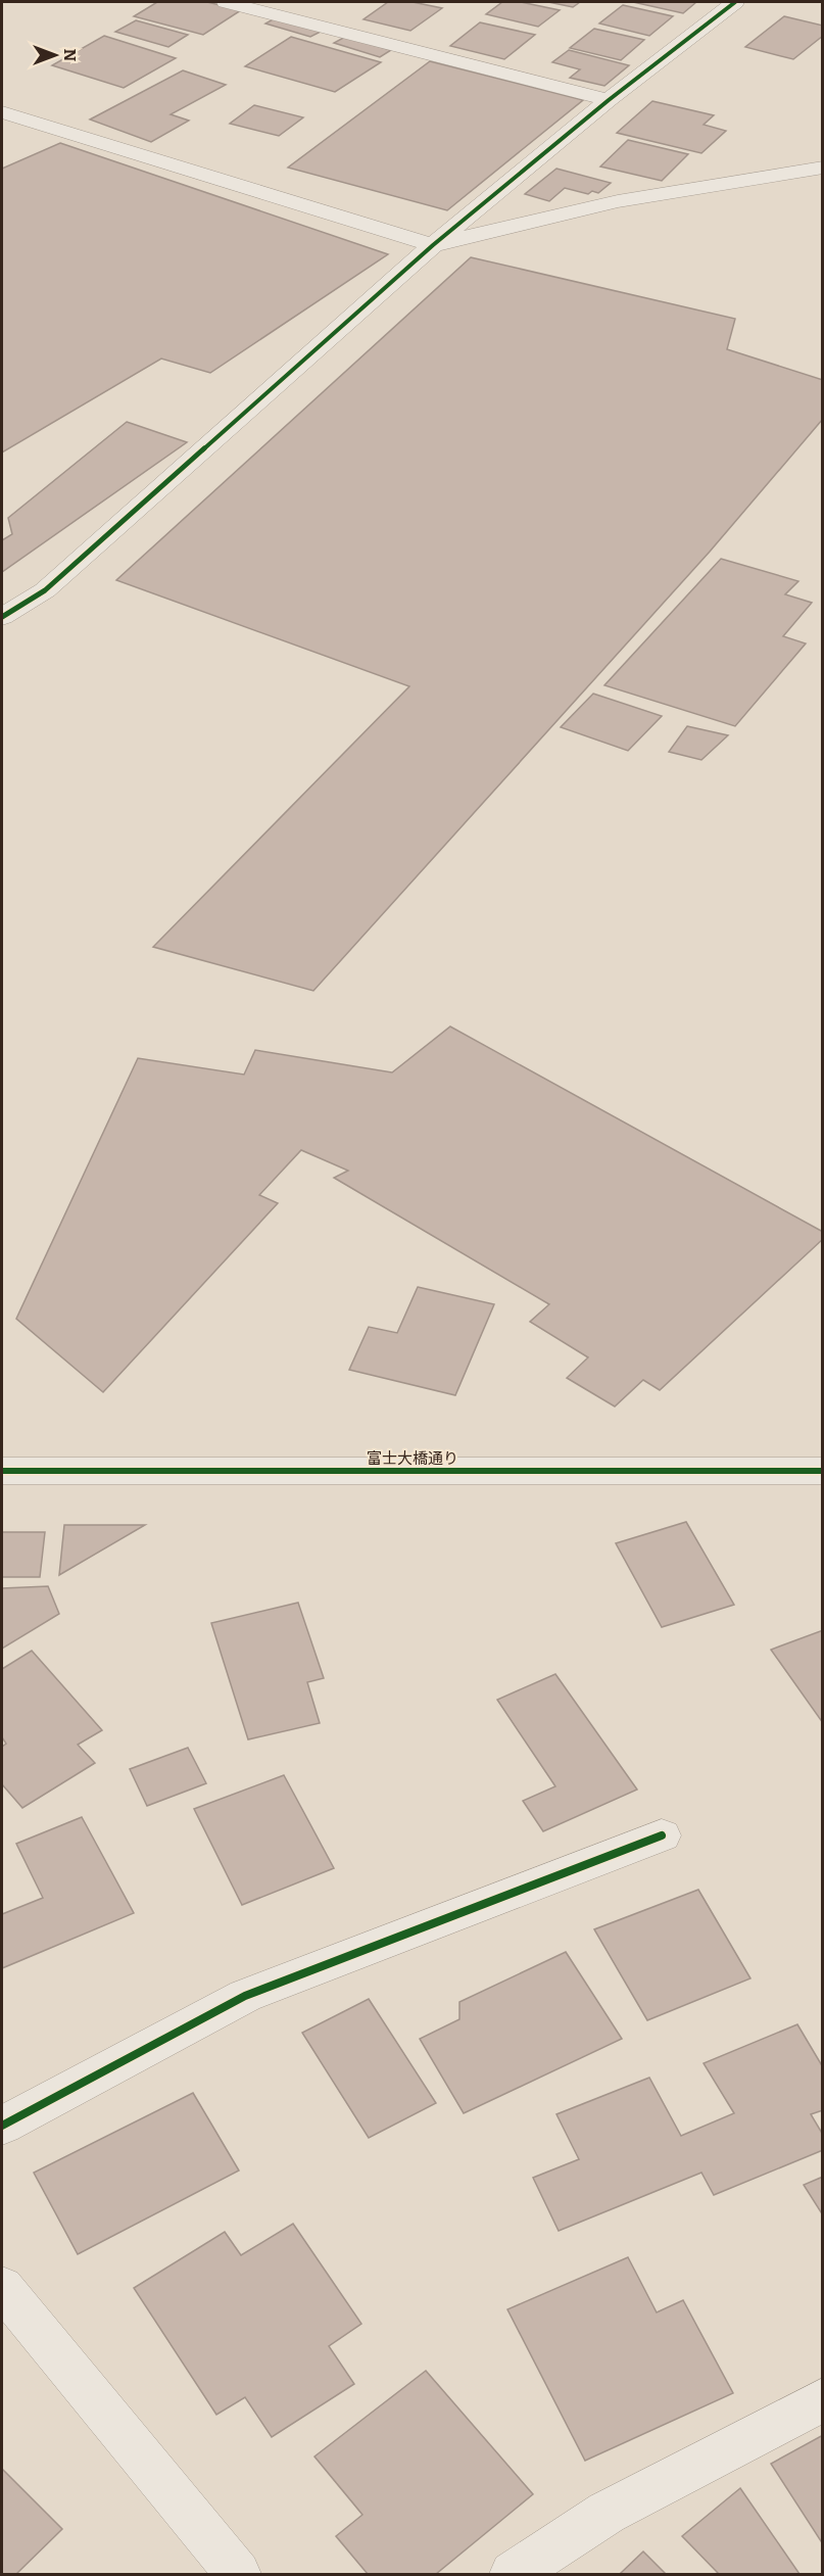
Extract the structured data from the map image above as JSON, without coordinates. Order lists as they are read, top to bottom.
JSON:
{
  "streets": {
    "street": ["富士大橋通り"]
  },
  "north": "right"
}
